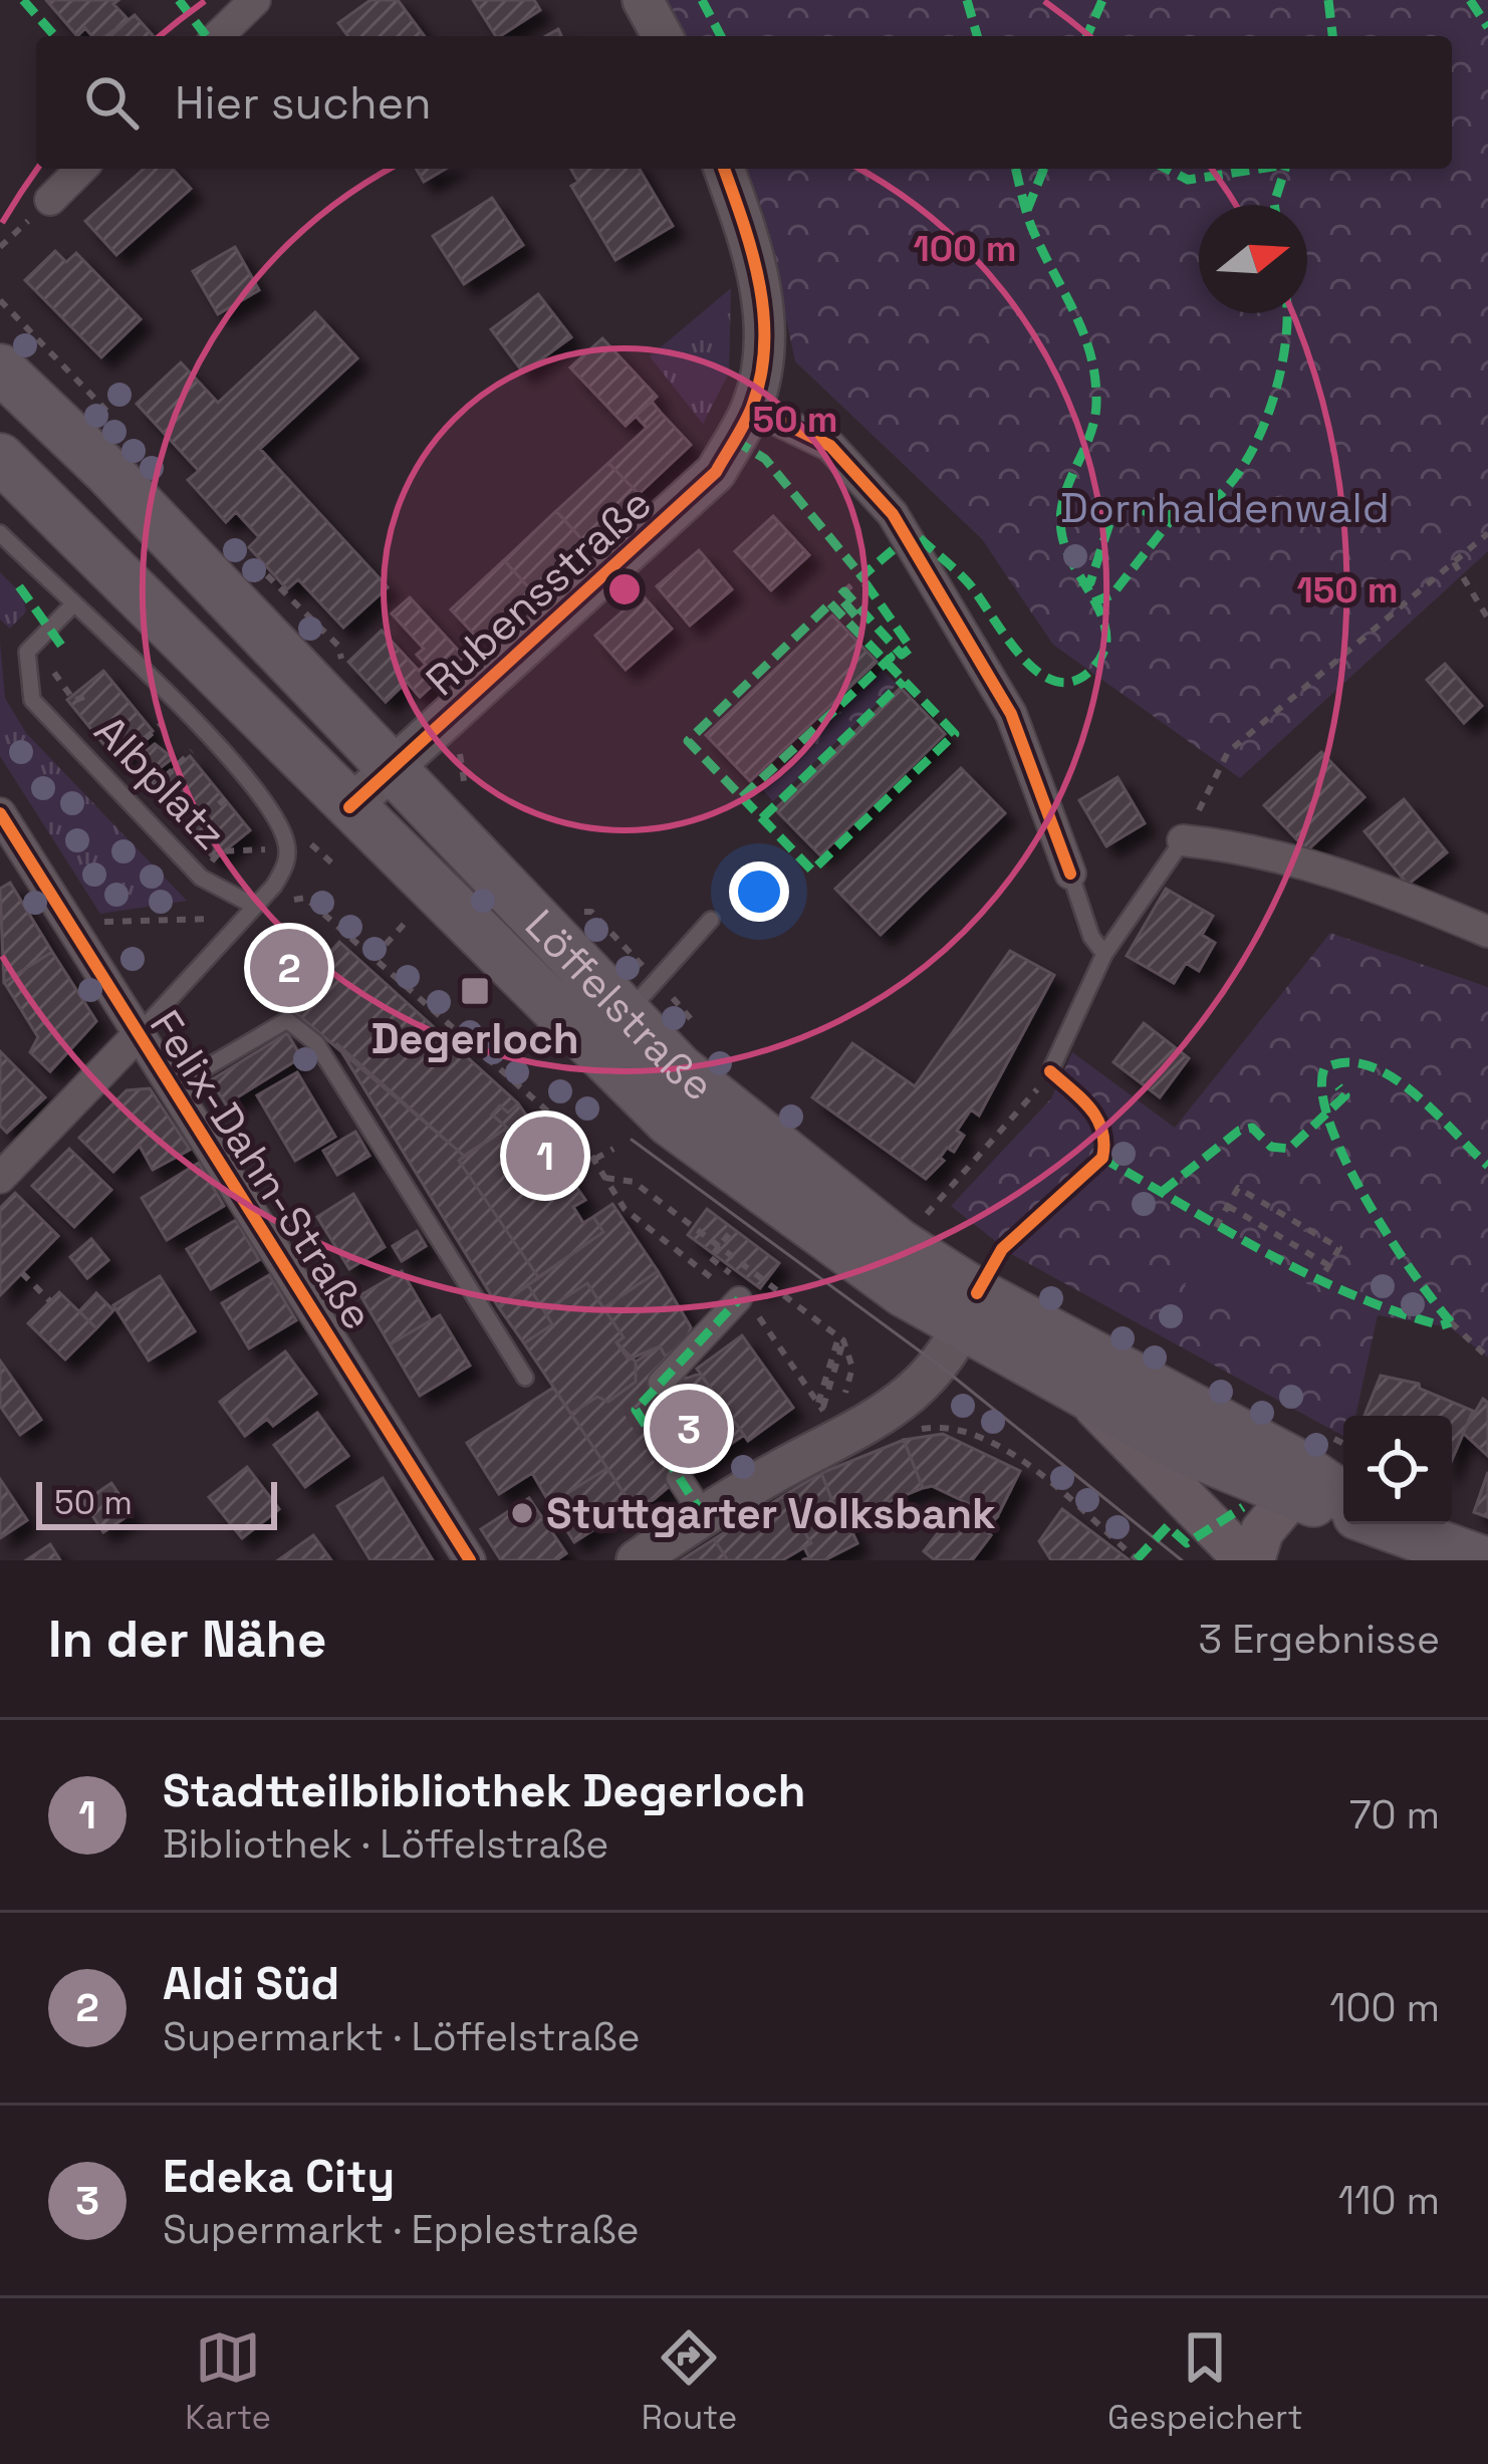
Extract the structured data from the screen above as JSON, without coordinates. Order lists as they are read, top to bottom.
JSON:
{
  "streets": {
    "main road": ["Löffelstraße"],
    "street": ["Rubensstraße", "Felix-Dahn-Straße"],
    "lane": ["Albplatz"]
  },
  "crossings": [
    ["Rubensstraße", "Löffelstraße"]
  ],
  "parks": ["Dornhaldenwald"],
  "places": {
    "transit": ["Degerloch"],
    "other": ["Stuttgarter Volksbank"]
  },
  "scale_bar": "50 m",
  "north": "right",
  "page": {
    "search": "Hier suchen",
    "pins": ["2", "1", "3"],
    "scale": "50 m",
    "heading": ["In der Nähe", "3 Ergebnisse"],
    "list": [
      {
        "mark": "1",
        "name": "Stadtteilbibliothek Degerloch",
        "note": "Bibliothek · Löffelstraße",
        "value": "70 m"
      },
      {
        "mark": "2",
        "name": "Aldi Süd",
        "note": "Supermarkt · Löffelstraße",
        "value": "100 m"
      },
      {
        "mark": "3",
        "name": "Edeka City",
        "note": "Supermarkt · Epplestraße",
        "value": "110 m"
      }
    ],
    "nav": ["Karte", "Route", "Gespeichert"]
  },
  "rings": ["100 m", "50 m", "150 m"]
}
